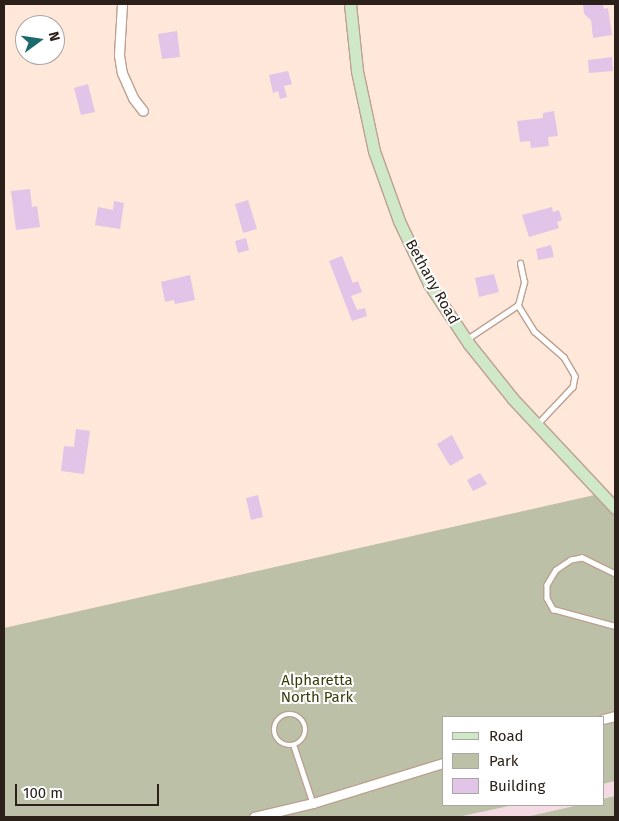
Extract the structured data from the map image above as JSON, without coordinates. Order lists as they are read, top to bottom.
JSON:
{
  "streets": {
    "street": ["Bethany Road"]
  },
  "parks": ["Alpharetta North Park"],
  "legend": ["Road", "Park", "Building"],
  "scale_bar": "100 m",
  "north": "right"
}
